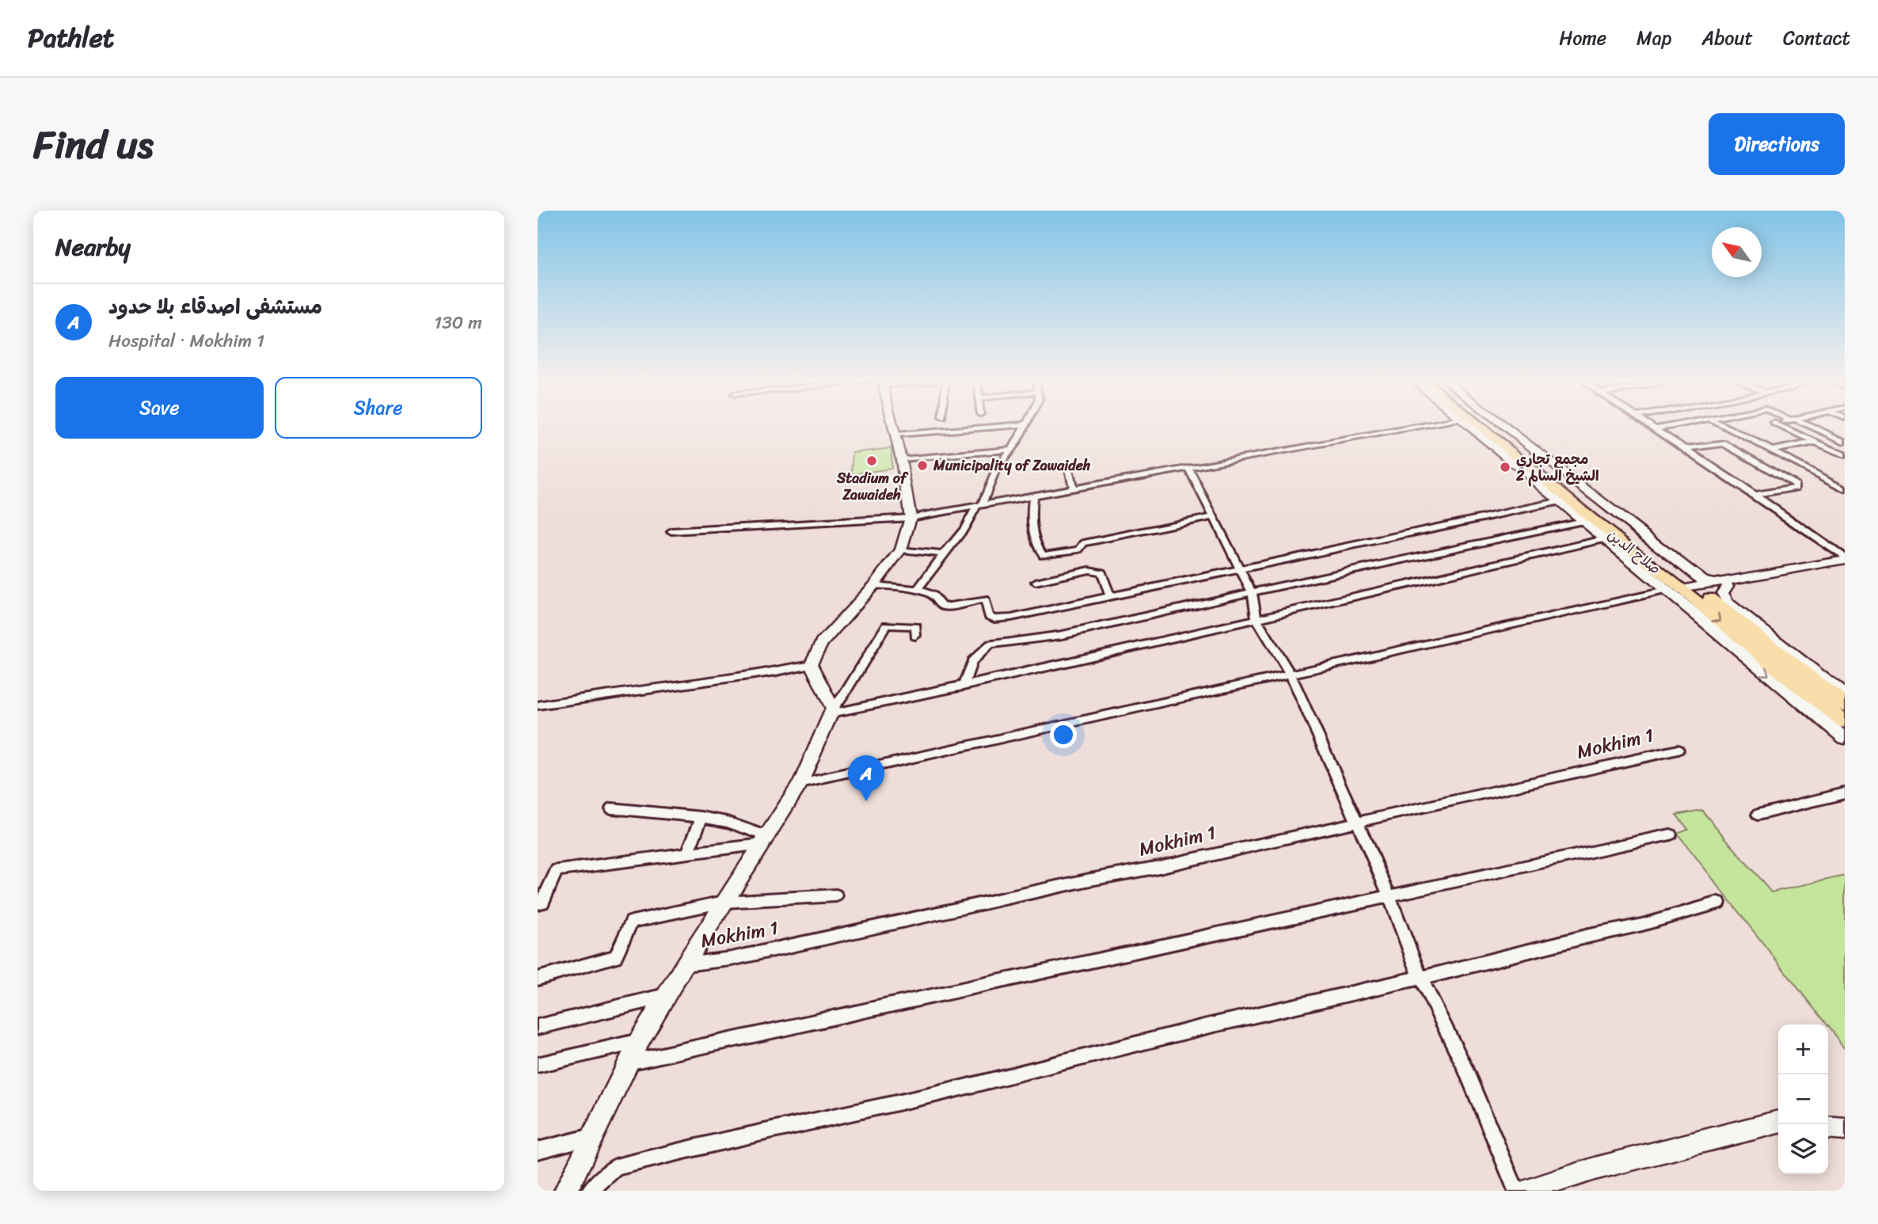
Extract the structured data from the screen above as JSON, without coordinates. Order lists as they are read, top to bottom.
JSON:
{
  "streets": {
    "highway": ["صلاح الدين"],
    "street": ["Mokhim 1"]
  },
  "places": ["Stadium of Zawaideh", "Municipality of Zawaideh", "مجمع تجاري الشيخ السالم 2"],
  "north": "top left",
  "page": {
    "header": "Pathlet",
    "nav": [
      "Home",
      "Map",
      "About",
      "Contact"
    ],
    "title": "Find us",
    "buttons": [
      "Directions",
      ["Save", "Share"]
    ],
    "heading": "Nearby",
    "list": [
      {
        "mark": "A",
        "name": "مستشفى اصدقاء بلا حدود",
        "note": "Hospital · Mokhim 1",
        "value": "130 m"
      }
    ],
    "pins": "A",
    "map_buttons": ["+", "−"]
  }
}
